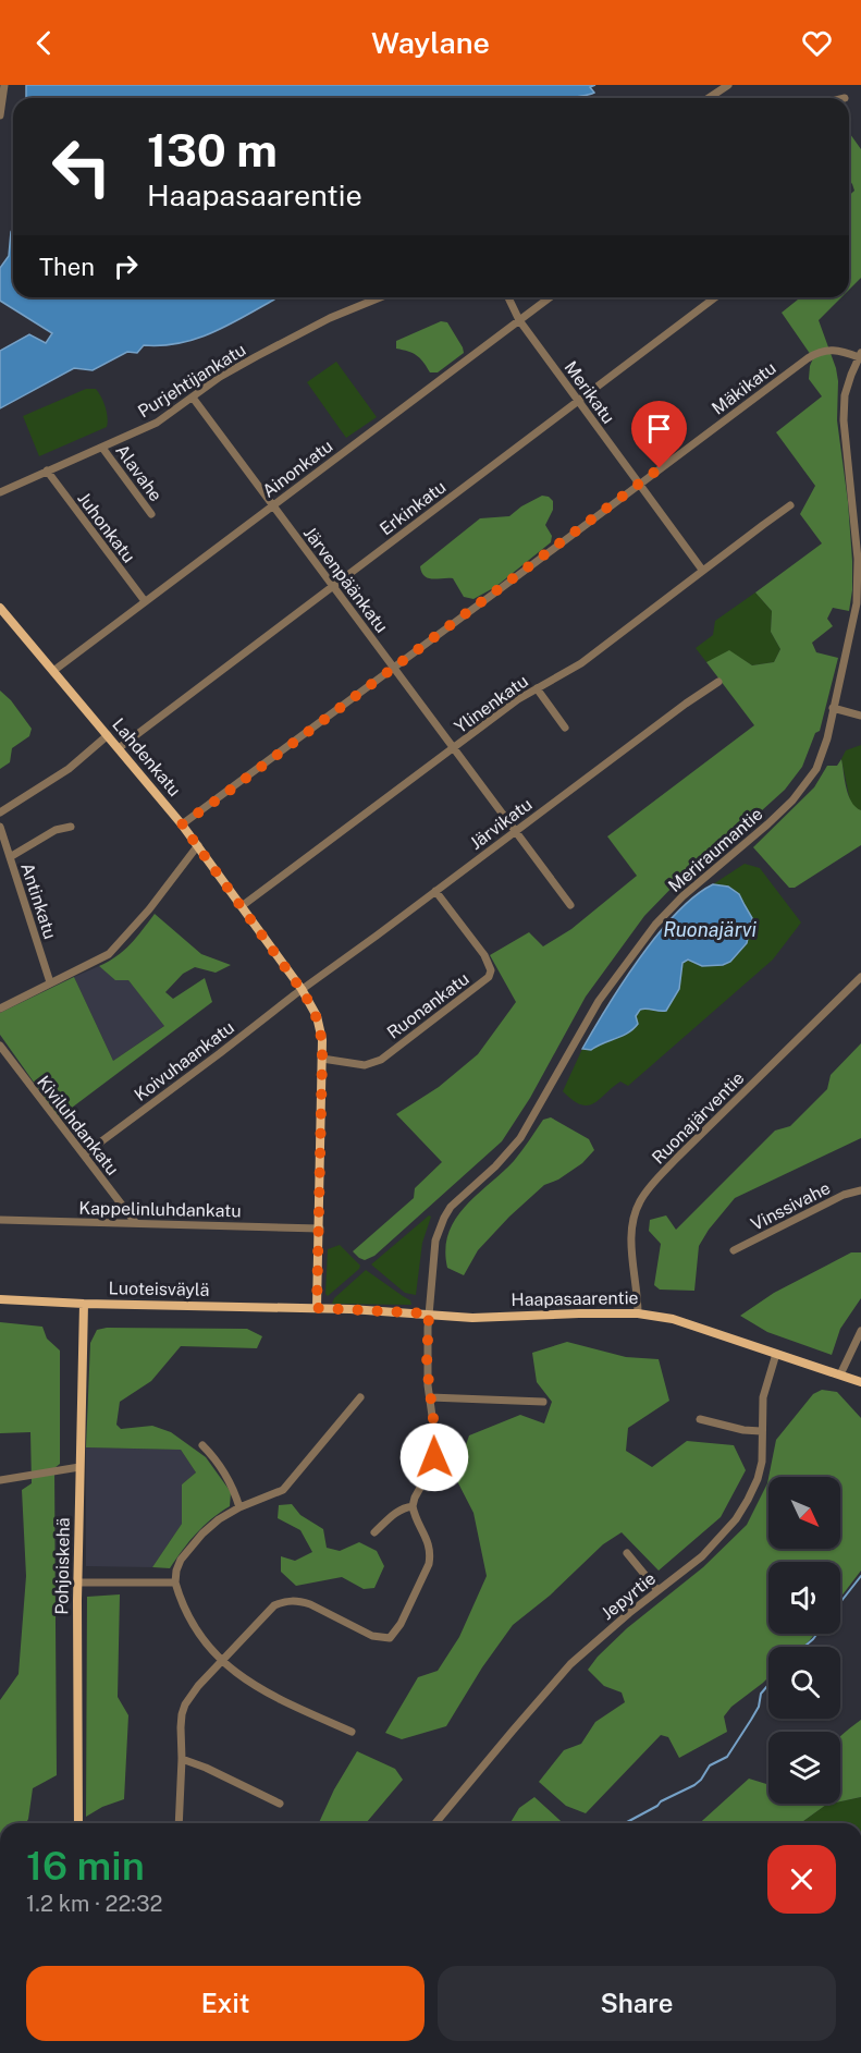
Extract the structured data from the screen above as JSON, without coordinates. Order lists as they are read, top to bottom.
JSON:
{
  "streets": {
    "main road": [
      "Lahdenkatu",
      "Luoteisväylä",
      "Haapasaarentie",
      "Pohjoiskehä"
    ],
    "street": [
      "Purjehtijankatu",
      "Mäkikatu",
      "Merikatu",
      "Ainonkatu",
      "Alavahe",
      "Erkinkatu",
      "Juhonkatu",
      "Järvenpäänkatu",
      "Ylinenkatu",
      "Järvikatu",
      "Meriraumantie",
      "Antinkatu",
      "Ruonankatu",
      "Koivuhaankatu",
      "Ruonajärventie",
      "Kiviluhdankatu",
      "Vinssivahe",
      "Kappelinluhdankatu",
      "Jepyrtie"
    ]
  },
  "crossings": [
    ["Purjehtijankatu", "Alavahe"],
    ["Purjehtijankatu", "Juhonkatu"],
    ["Purjehtijankatu", "Järvenpäänkatu"],
    ["Mäkikatu", "Merikatu"],
    ["Mäkikatu", "Järvenpäänkatu"],
    ["Mäkikatu", "Lahdenkatu"],
    ["Mäkikatu", "Meriraumantie"],
    ["Merikatu", "Ainonkatu"],
    ["Merikatu", "Erkinkatu"],
    ["Merikatu", "Ylinenkatu"],
    ["Ainonkatu", "Juhonkatu"],
    ["Ainonkatu", "Järvenpäänkatu"],
    ["Ainonkatu", "Lahdenkatu"],
    ["Erkinkatu", "Järvenpäänkatu"],
    ["Erkinkatu", "Lahdenkatu"],
    ["Järvenpäänkatu", "Ylinenkatu"],
    ["Järvenpäänkatu", "Järvikatu"],
    ["Ylinenkatu", "Lahdenkatu"],
    ["Lahdenkatu", "Järvikatu"],
    ["Lahdenkatu", "Ruonankatu"],
    ["Lahdenkatu", "Koivuhaankatu"],
    ["Lahdenkatu", "Kappelinluhdankatu"],
    ["Lahdenkatu", "Luoteisväylä"],
    ["Lahdenkatu", "Haapasaarentie"],
    ["Järvikatu", "Ruonankatu"],
    ["Järvikatu", "Koivuhaankatu"],
    ["Meriraumantie", "Haapasaarentie"],
    ["Koivuhaankatu", "Kiviluhdankatu"],
    ["Ruonajärventie", "Haapasaarentie"],
    ["Kiviluhdankatu", "Kappelinluhdankatu"],
    ["Luoteisväylä", "Haapasaarentie"],
    ["Luoteisväylä", "Pohjoiskehä"],
    ["Haapasaarentie", "Jepyrtie"]
  ],
  "water": ["Ruonajärvi"],
  "north": "bottom right",
  "page": {
    "header": "Waylane",
    "turn": ["130 m", "Haapasaarentie"],
    "then": "Then",
    "heading": ["16 min", "1.2 km · 22:32"],
    "buttons": ["Exit", "Share"]
  }
}
